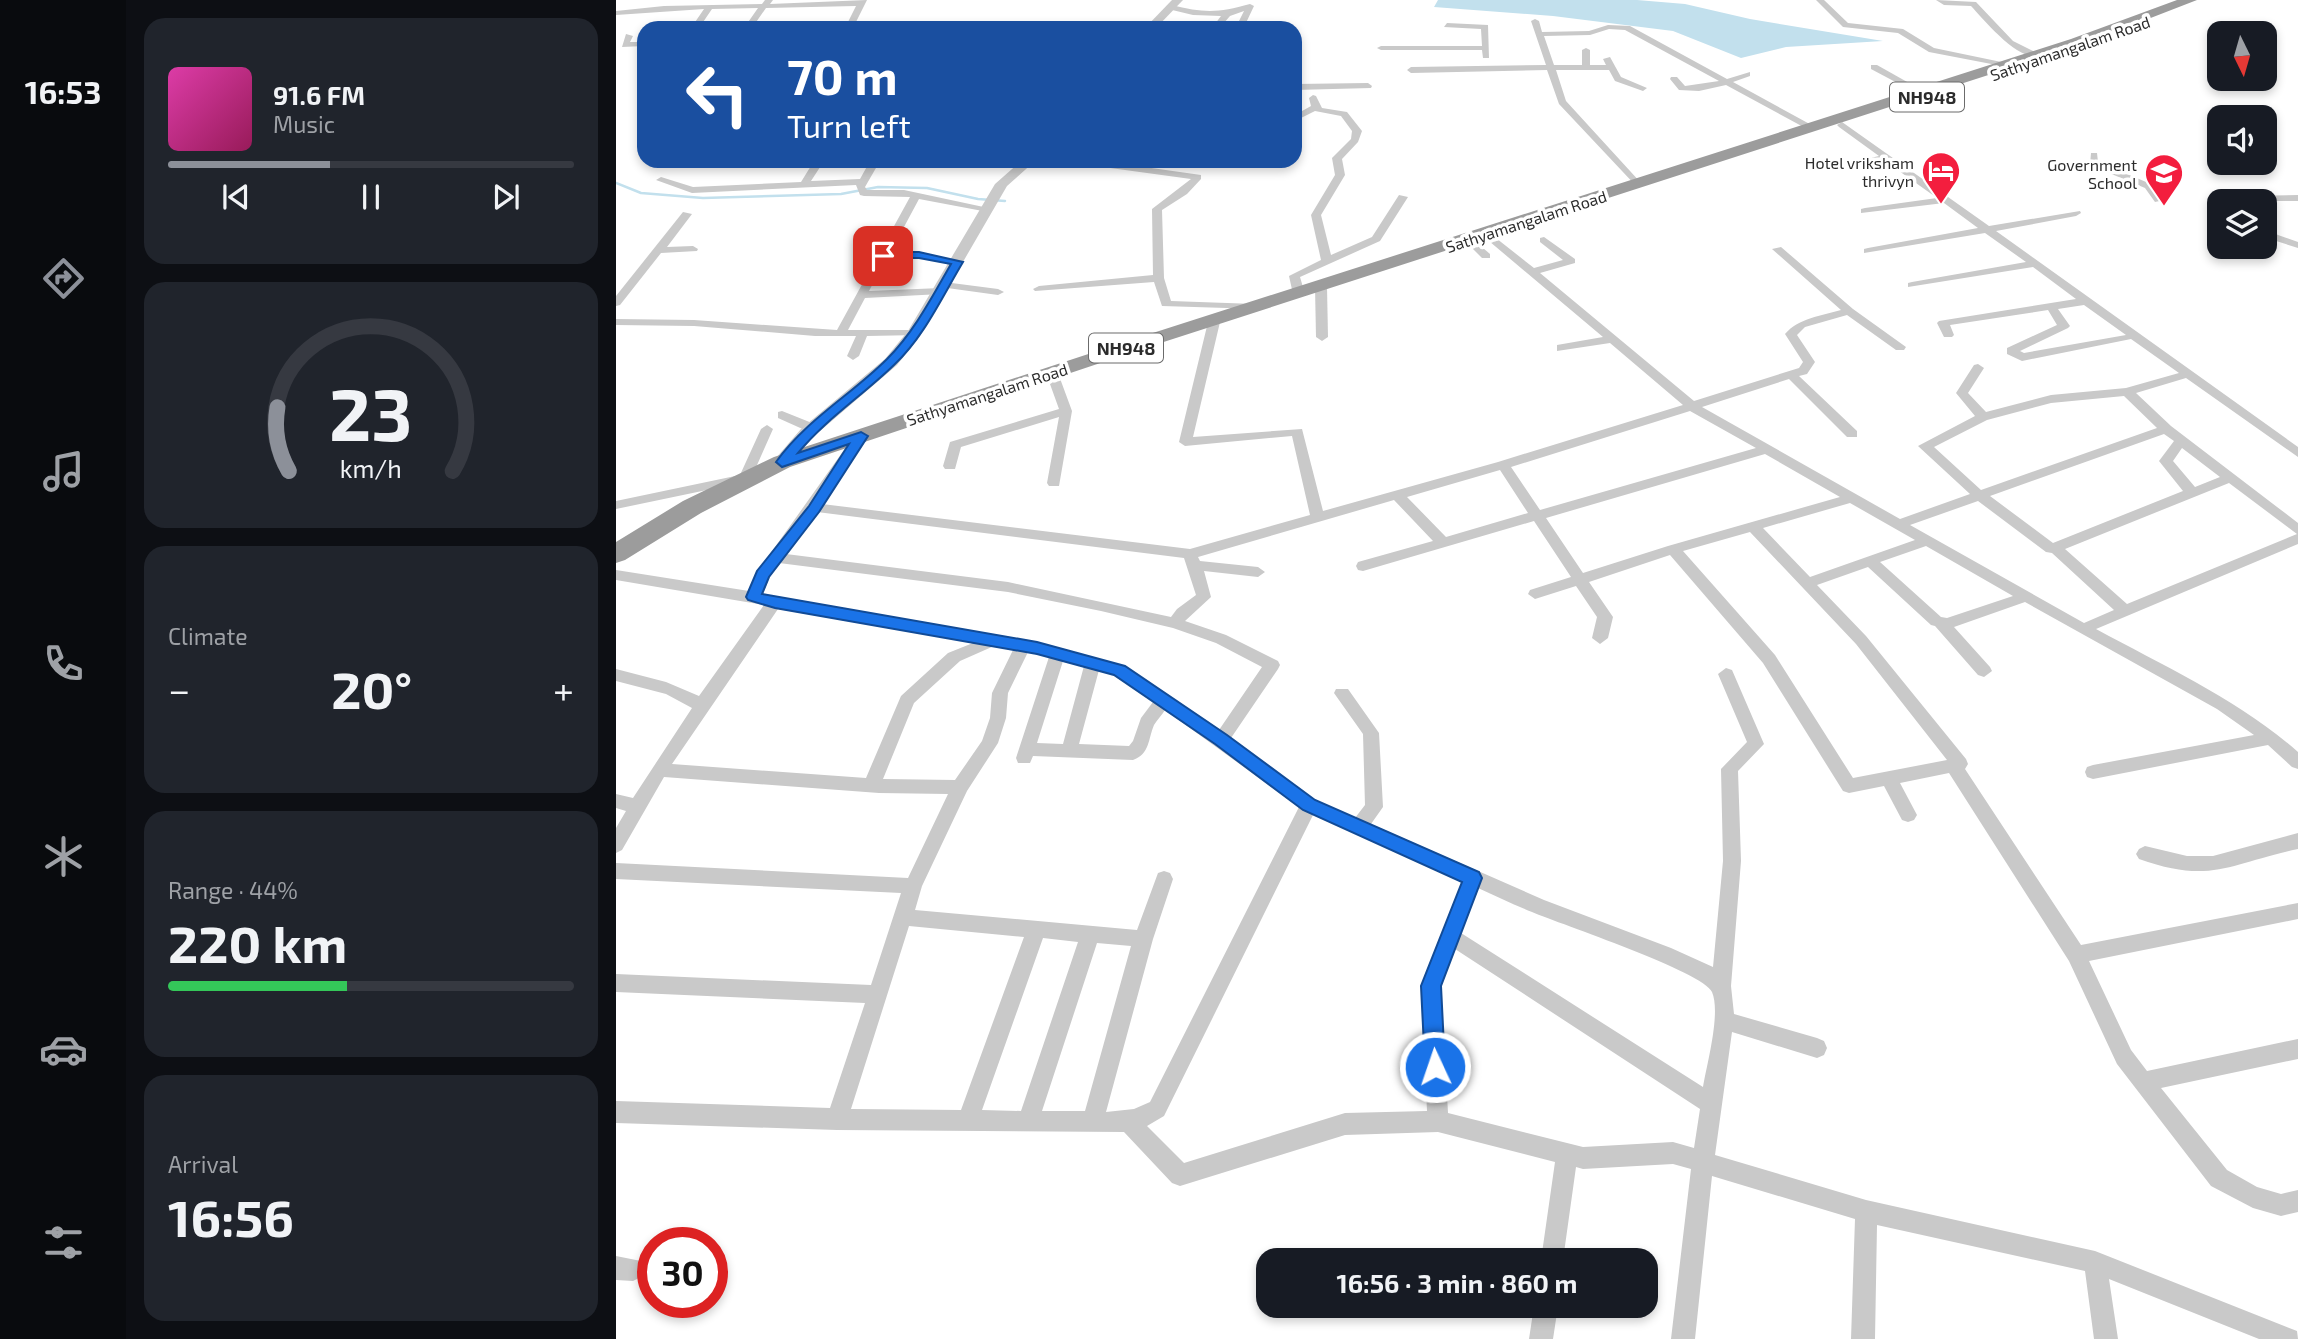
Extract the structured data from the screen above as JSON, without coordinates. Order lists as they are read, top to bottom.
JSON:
{
  "streets": {
    "highway": ["Sathyamangalam Road", "NH948"]
  },
  "places": {
    "hotel": ["Hotel vriksham thrivyn"],
    "school or university": ["Government School"]
  },
  "north": "bottom",
  "page": {
    "tabs": "16:53",
    "turn": ["70 m", "Turn left"],
    "song": ["91.6 FM", "Music"],
    "tile": [
      "Climate",
      ["Range · 44%", "220 km"],
      ["Arrival", "16:56"]
    ],
    "heat": ["−", "20°", "+"],
    "limit": "30",
    "trip": "16:56 · 3 min · 860 m",
    "gauge": ["23", "km/h"]
  }
}
